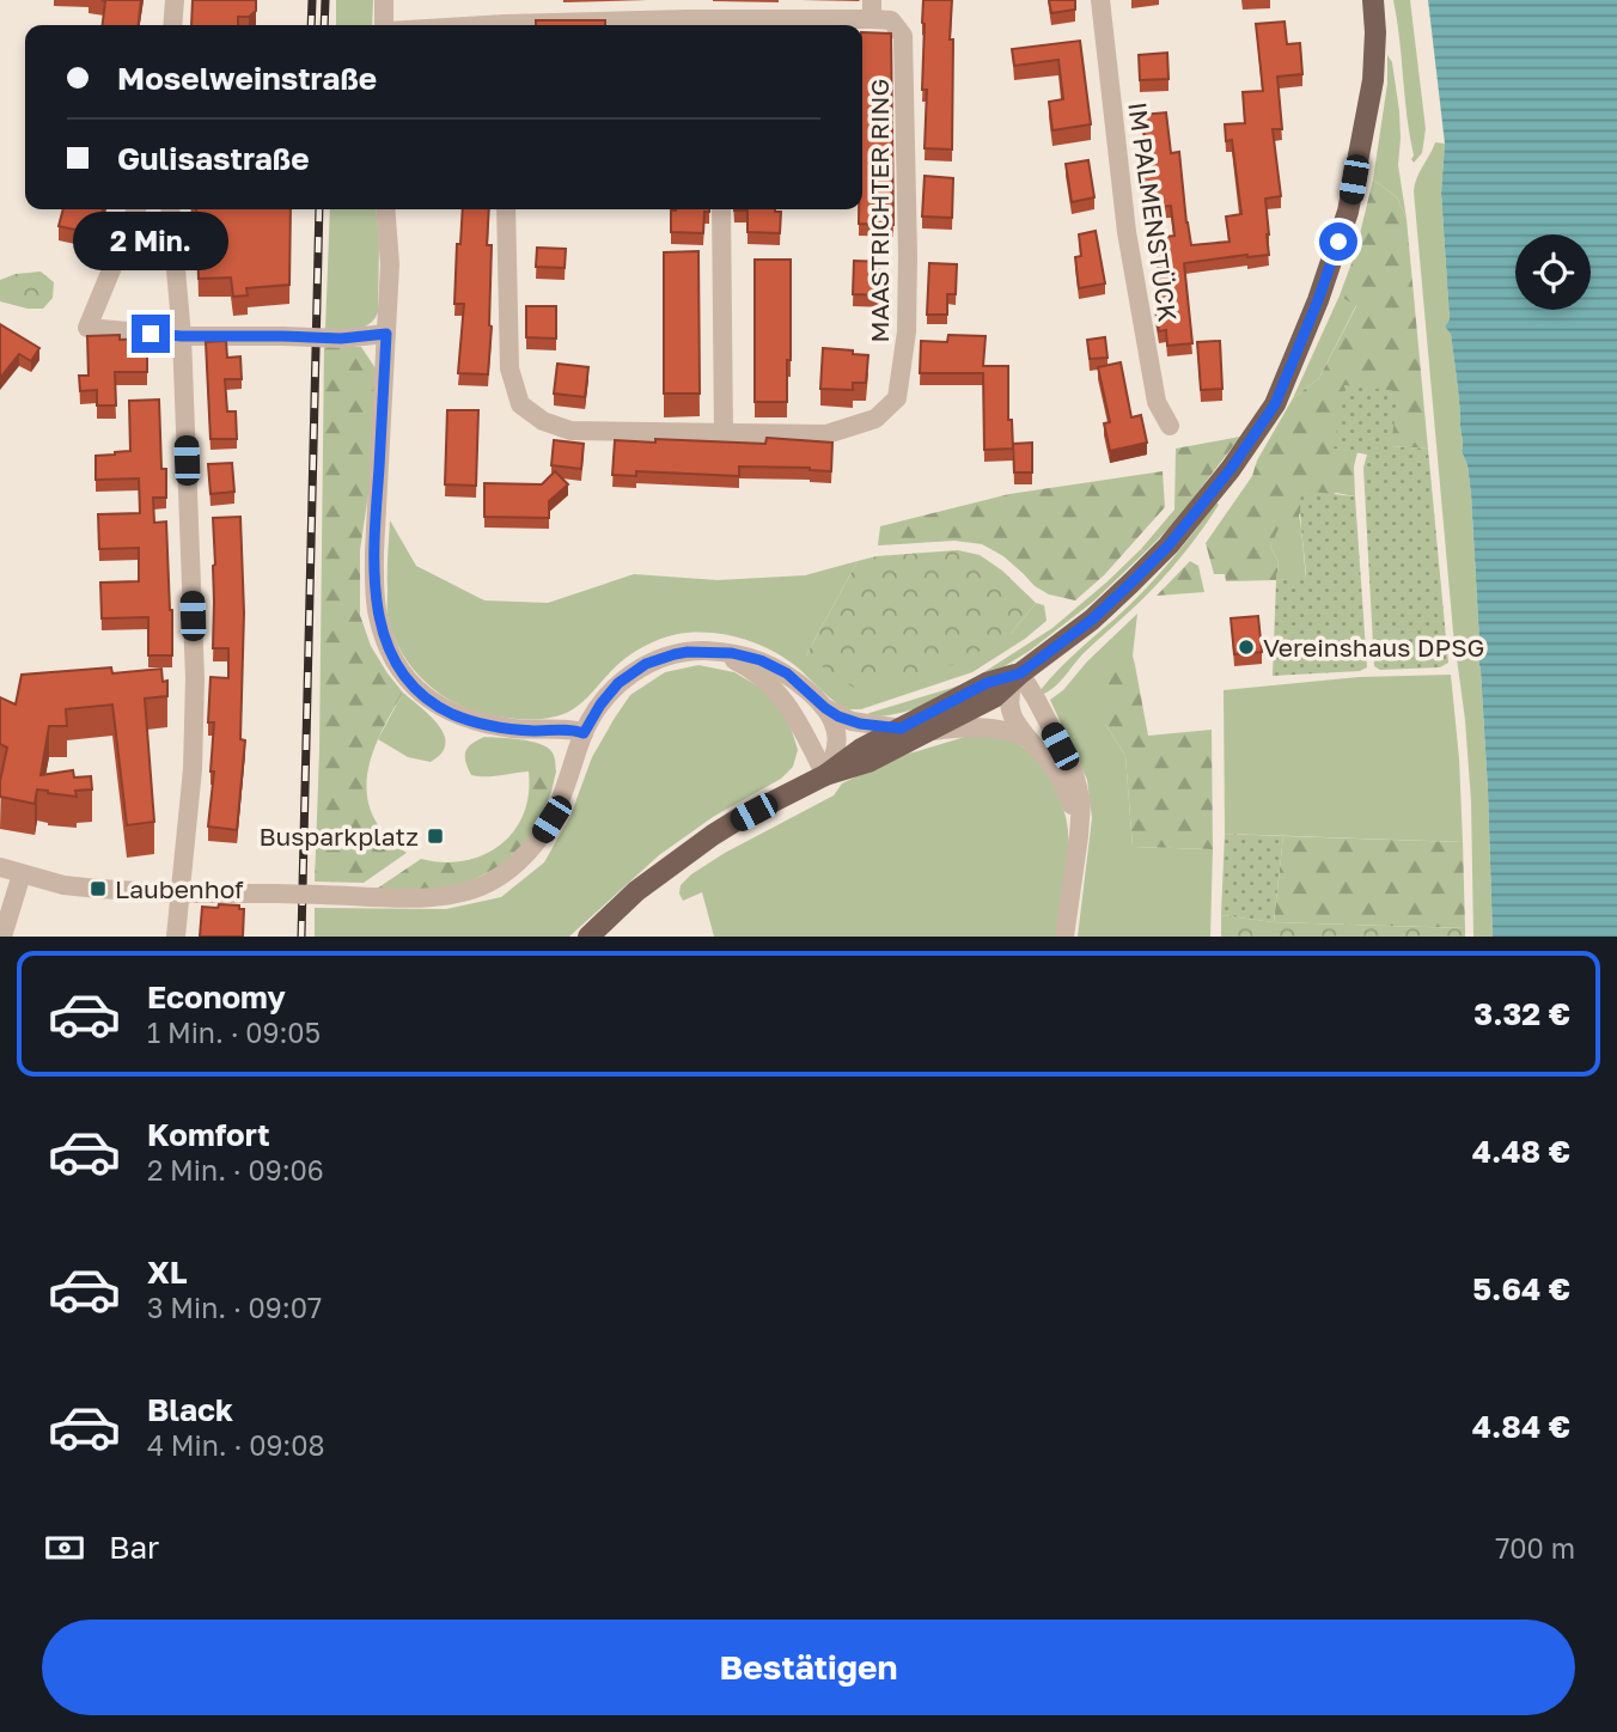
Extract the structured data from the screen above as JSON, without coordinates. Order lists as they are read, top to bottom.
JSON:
{
  "streets": {
    "street": ["MAASTRICHTER RING", "IM PALMENSTÜCK"]
  },
  "places": {
    "other": ["Vereinshaus DPSG"],
    "transit": ["Busparkplatz", "Laubenhof"]
  },
  "page": {
    "banner": ["Moselweinstraße", "Gulisastraße"],
    "bubble": "2 Min.",
    "list": [
      {
        "name": "Economy",
        "note": "1 Min. · 09:05",
        "value": "3.32 €"
      },
      {
        "name": "Komfort",
        "note": "2 Min. · 09:06",
        "value": "4.48 €"
      },
      {
        "name": "XL",
        "note": "3 Min. · 09:07",
        "value": "5.64 €"
      },
      {
        "name": "Black",
        "note": "4 Min. · 09:08",
        "value": "4.84 €"
      }
    ],
    "pay": ["Bar", "700 m"],
    "buttons": "Bestätigen"
  }
}
